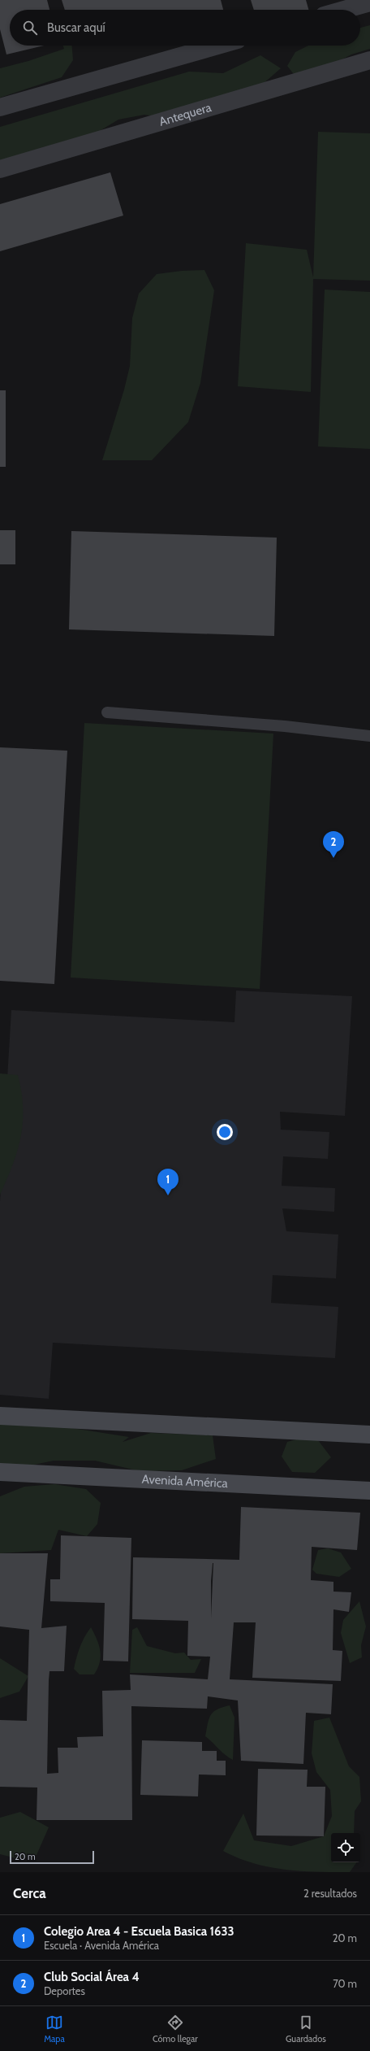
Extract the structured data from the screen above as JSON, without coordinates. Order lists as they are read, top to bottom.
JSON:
{
  "streets": {
    "main road": ["Avenida América"],
    "street": ["Antequera"]
  },
  "scale_bar": "20 m",
  "page": {
    "search": "Buscar aquí",
    "pins": ["2", "1"],
    "scale": "20 m",
    "heading": ["Cerca", "2 resultados"],
    "list": [
      {
        "mark": "1",
        "name": "Colegio Area 4 - Escuela Basica 1633",
        "note": "Escuela · Avenida América",
        "value": "20 m"
      },
      {
        "mark": "2",
        "name": "Club Social Área 4",
        "note": "Deportes",
        "value": "70 m"
      }
    ],
    "nav": ["Mapa", "Cómo llegar", "Guardados"]
  }
}
